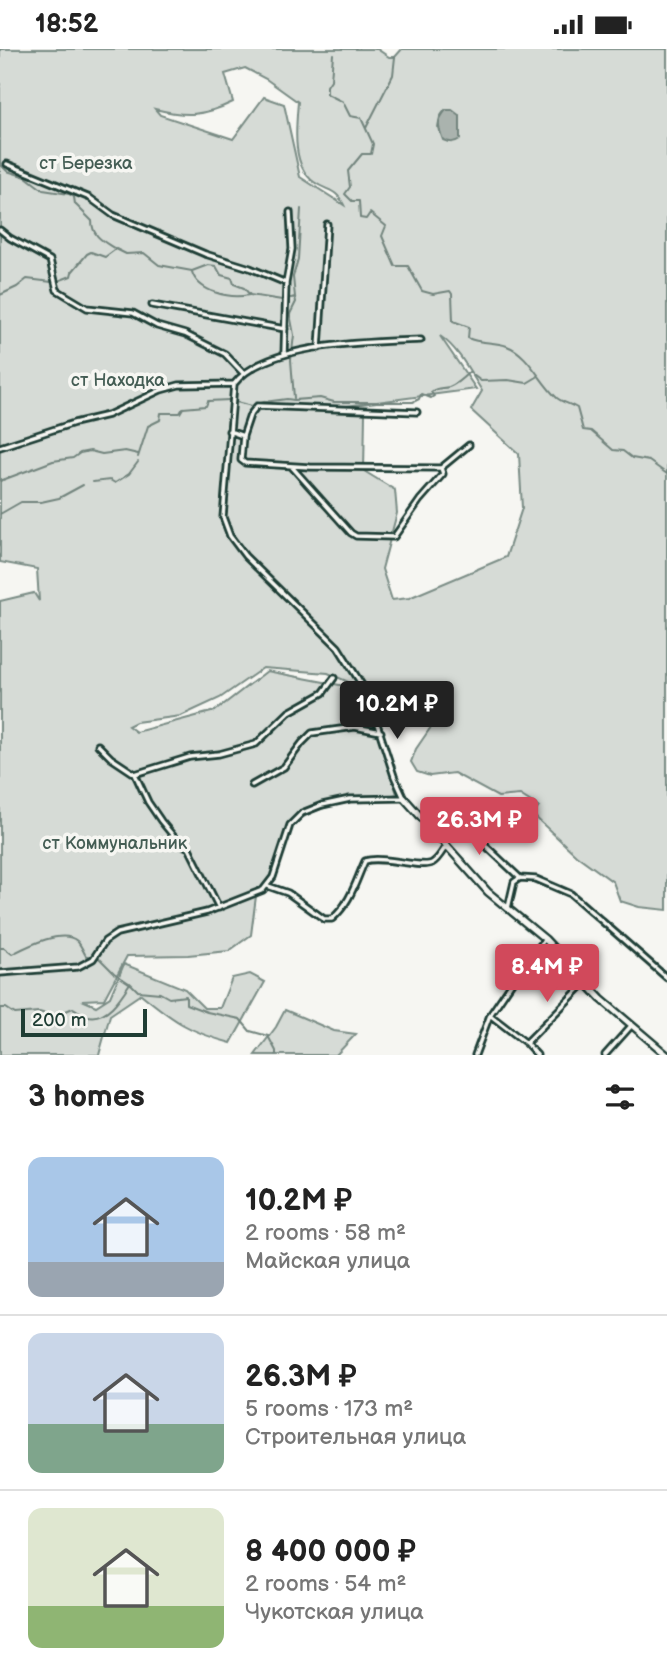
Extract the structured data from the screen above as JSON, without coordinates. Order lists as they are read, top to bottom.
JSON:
{
  "parks": ["ст Березка", "ст Находка", "ст Коммунальник"],
  "scale_bar": "200 m",
  "page": {
    "status": "18:52",
    "price": ["10.2M ₽", "26.3M ₽", "8.4M ₽"],
    "scale": "200 m",
    "heading": "3 homes",
    "list": [
      {
        "name": "10.2M ₽",
        "note": "2 rooms · 58 m² · Майская улица"
      },
      {
        "name": "26.3M ₽",
        "note": "5 rooms · 173 m² · Строительная улица"
      },
      {
        "name": "8 400 000 ₽",
        "note": "2 rooms · 54 m² · Чукотская улица"
      }
    ]
  }
}
